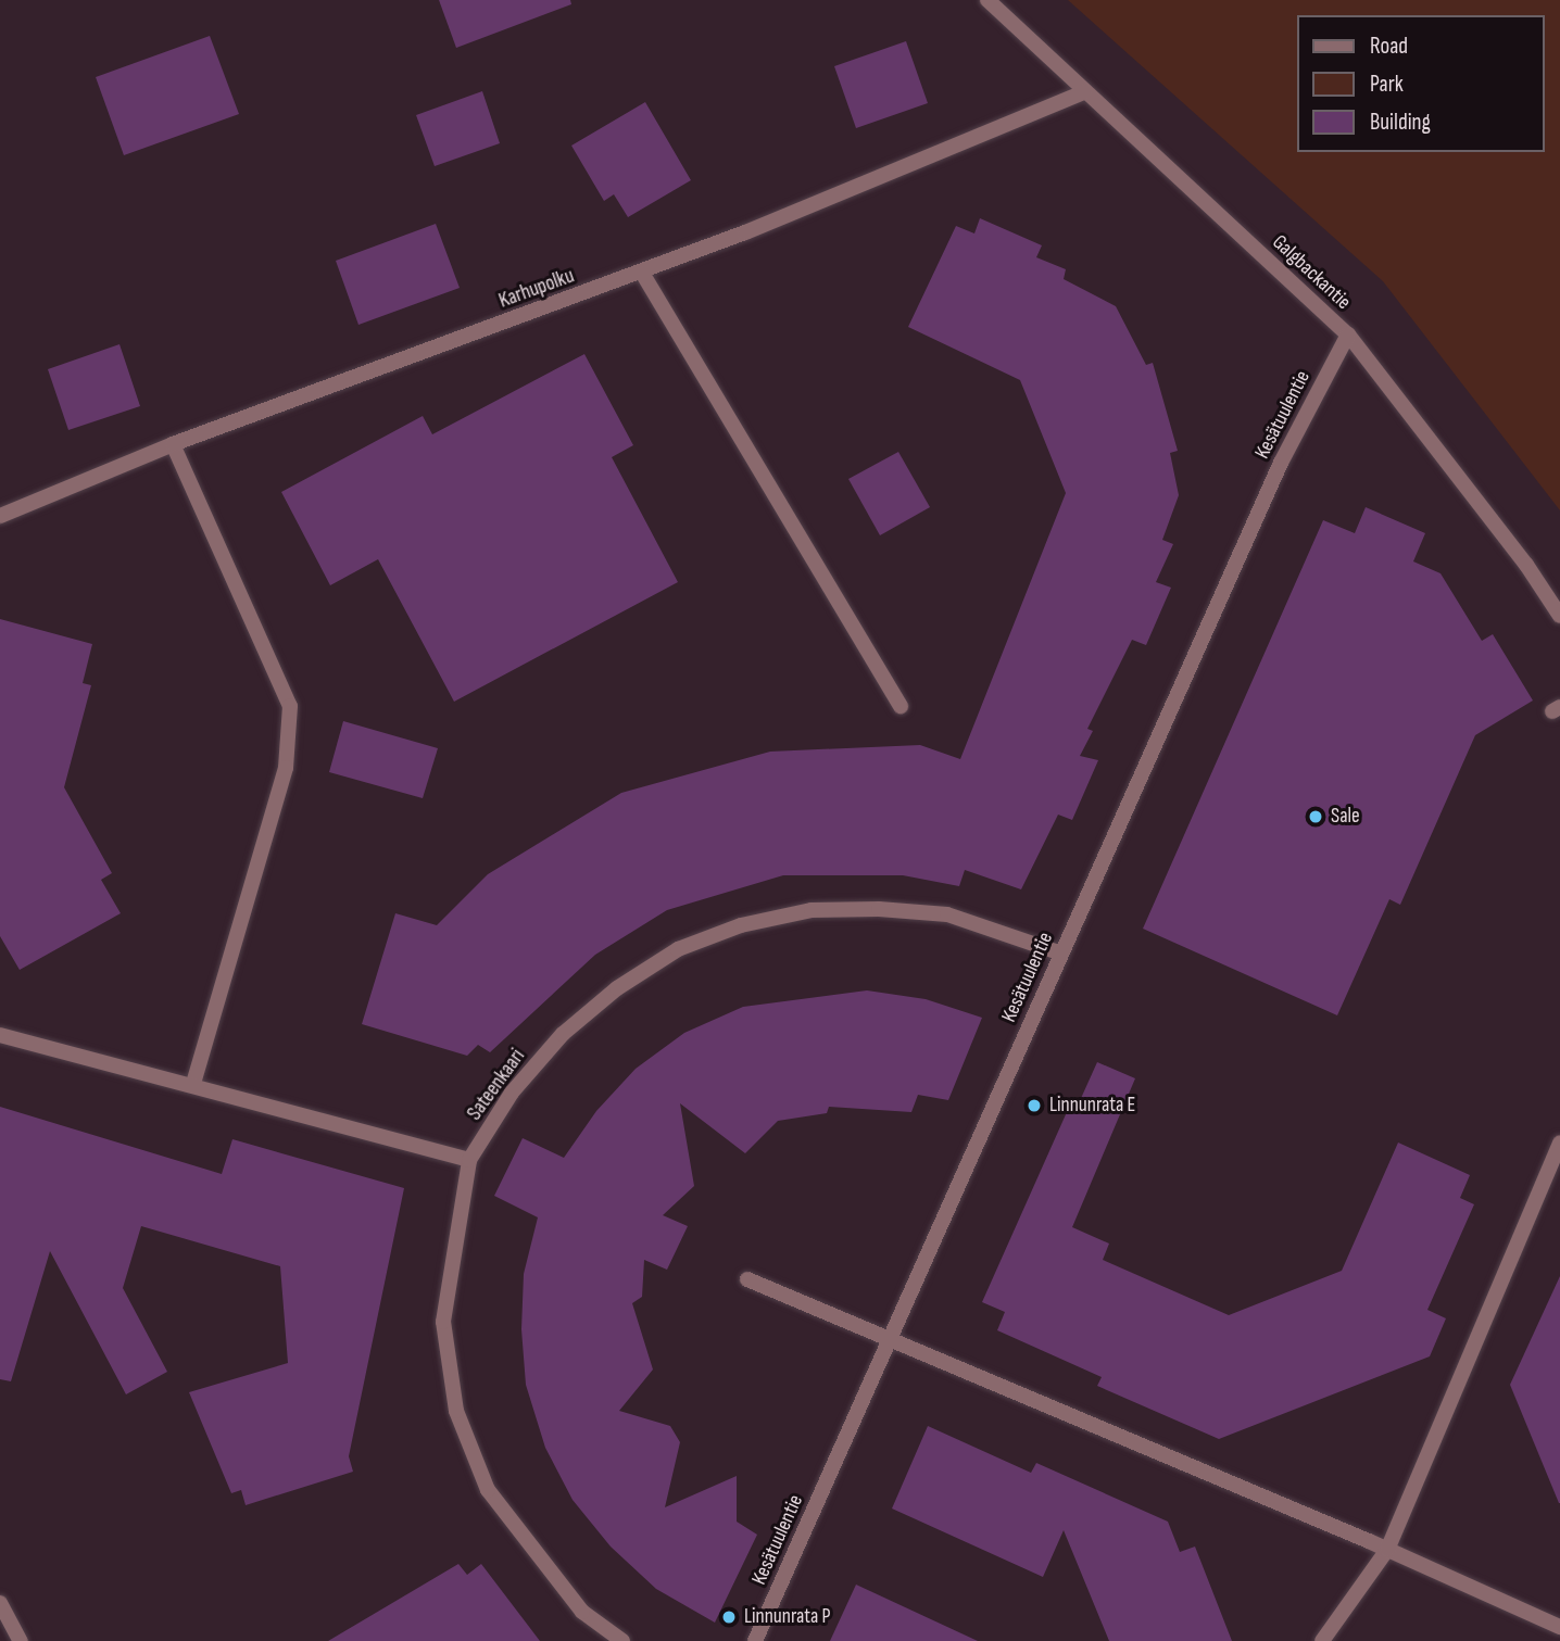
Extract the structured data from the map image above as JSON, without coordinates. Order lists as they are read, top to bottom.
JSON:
{
  "streets": {
    "street": [
      "Galgbackantie",
      "Karhupolku",
      "Kesätuulentie",
      "Sateenkaari"
    ]
  },
  "crossings": [
    ["Galgbackantie", "Karhupolku"],
    ["Galgbackantie", "Kesätuulentie"],
    ["Kesätuulentie", "Sateenkaari"]
  ],
  "places": ["Sale", "Linnunrata E", "Linnunrata P"],
  "legend": ["Road", "Park", "Building"]
}
